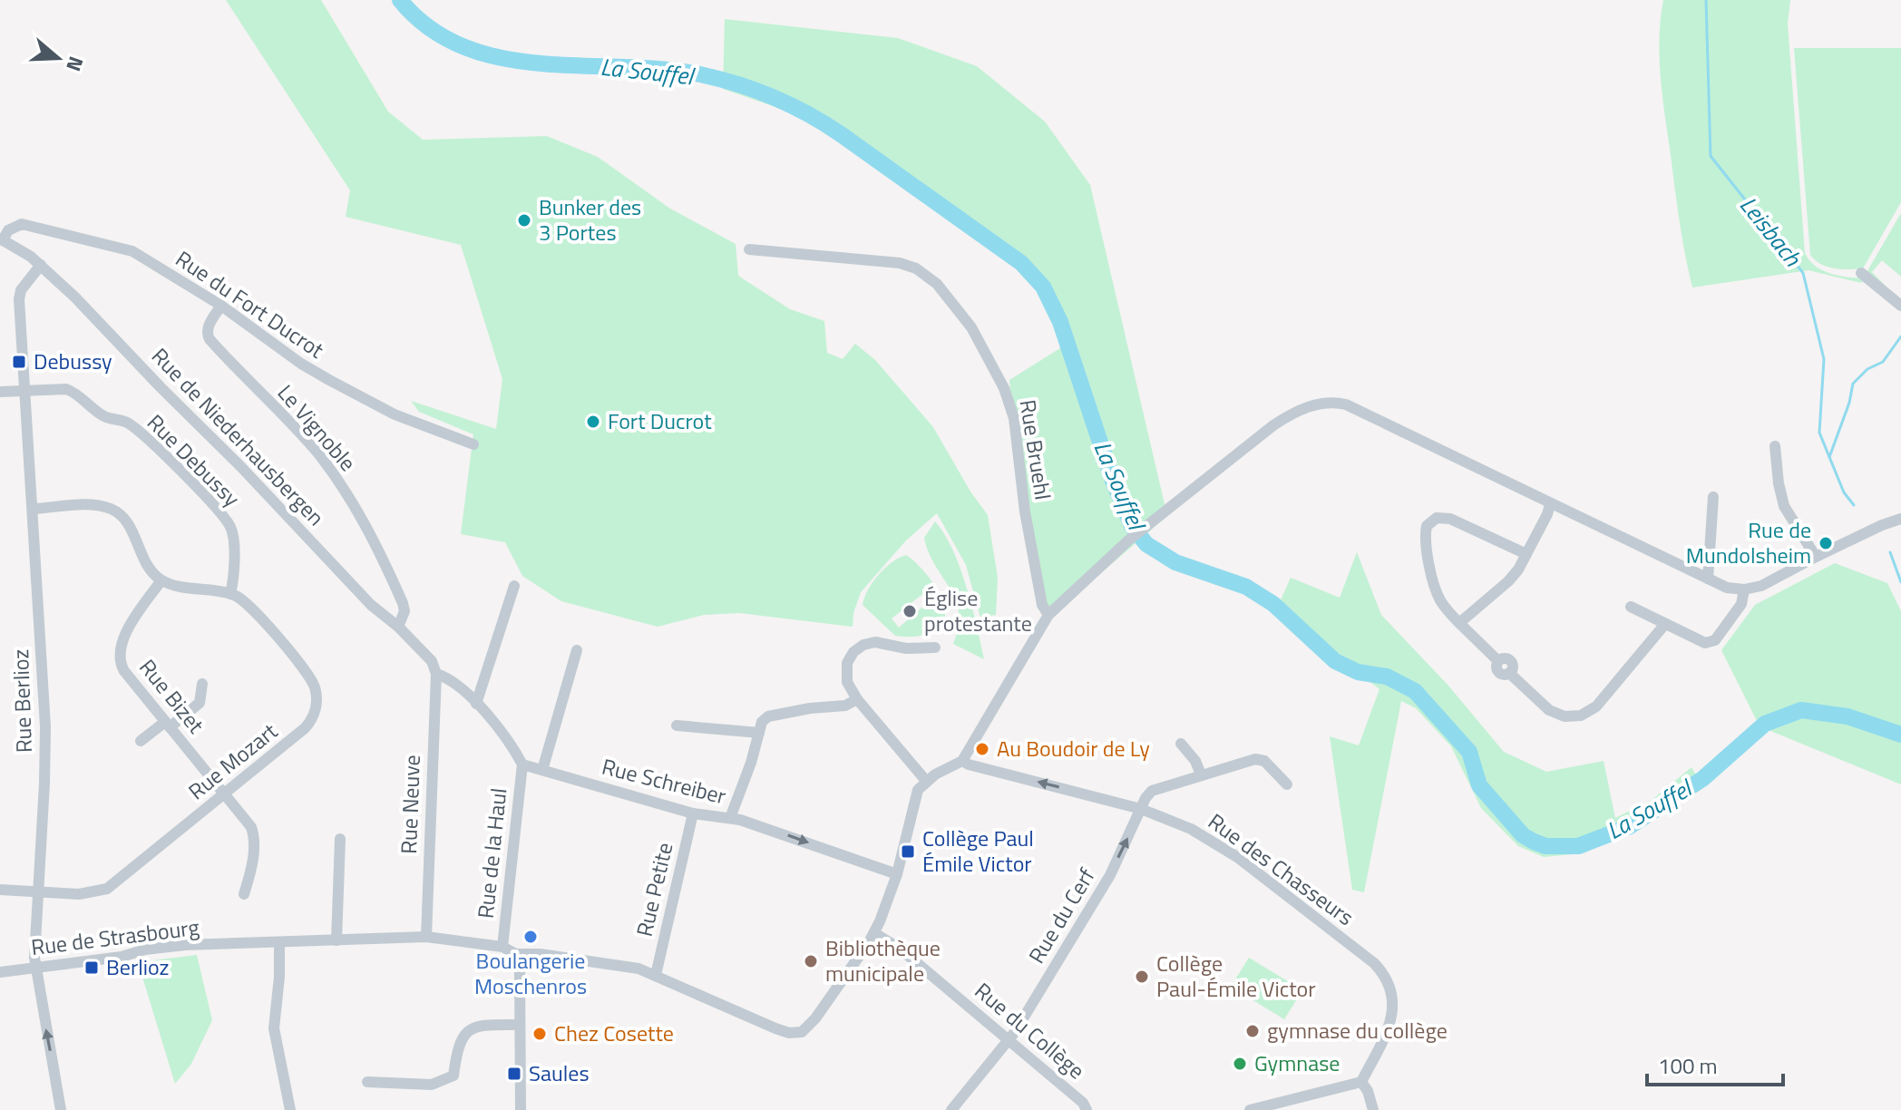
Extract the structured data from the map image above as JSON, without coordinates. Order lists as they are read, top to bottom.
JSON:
{
  "streets": {
    "street": [
      "Rue du Fort Ducrot",
      "Le Vignoble",
      "Rue de Niederhausbergen",
      "Rue Bruehl",
      "Rue Debussy",
      "Rue Bizet",
      "Rue Berlioz",
      "Rue Mozart",
      "Rue Schreiber",
      "Rue Neuve",
      "Rue de la Haul",
      "Rue des Chasseurs",
      "Rue Petite",
      "Rue du Cerf",
      "Rue de Strasbourg",
      "Rue du Collège"
    ]
  },
  "crossings": [
    ["Rue du Fort Ducrot", "Le Vignoble"],
    ["Rue du Fort Ducrot", "Rue de Niederhausbergen"],
    ["Le Vignoble", "Rue de Niederhausbergen"],
    ["Rue de Niederhausbergen", "Rue Berlioz"],
    ["Rue de Niederhausbergen", "Rue Neuve"],
    ["Rue Debussy", "Rue Berlioz"],
    ["Rue Debussy", "Rue Mozart"],
    ["Rue Bizet", "Rue Mozart"],
    ["Rue Berlioz", "Rue Mozart"],
    ["Rue Berlioz", "Rue de Strasbourg"],
    ["Rue Schreiber", "Rue de la Haul"],
    ["Rue Schreiber", "Rue Petite"],
    ["Rue Neuve", "Rue de Strasbourg"],
    ["Rue de la Haul", "Rue de Strasbourg"],
    ["Rue des Chasseurs", "Rue du Cerf"],
    ["Rue du Cerf", "Rue du Collège"]
  ],
  "one_way": ["Rue Schreiber", "Rue du Cerf"],
  "water": ["La Souffel", "Leisbach"],
  "places": {
    "other": [
      "Bunker des 3 Portes",
      "Fort Ducrot",
      "Rue de Mundolsheim",
      "Église protestante",
      "Au Boudoir de Ly",
      "Boulangerie Moschenros",
      "Bibliothèque municipale",
      "Collège Paul-Émile Victor",
      "gymnase du collège",
      "Chez Cosette",
      "Gymnase"
    ],
    "transit": [
      "Debussy",
      "Collège Paul Émile Victor",
      "Berlioz",
      "Saules"
    ]
  },
  "scale_bar": "100 m",
  "north": "right"
}
